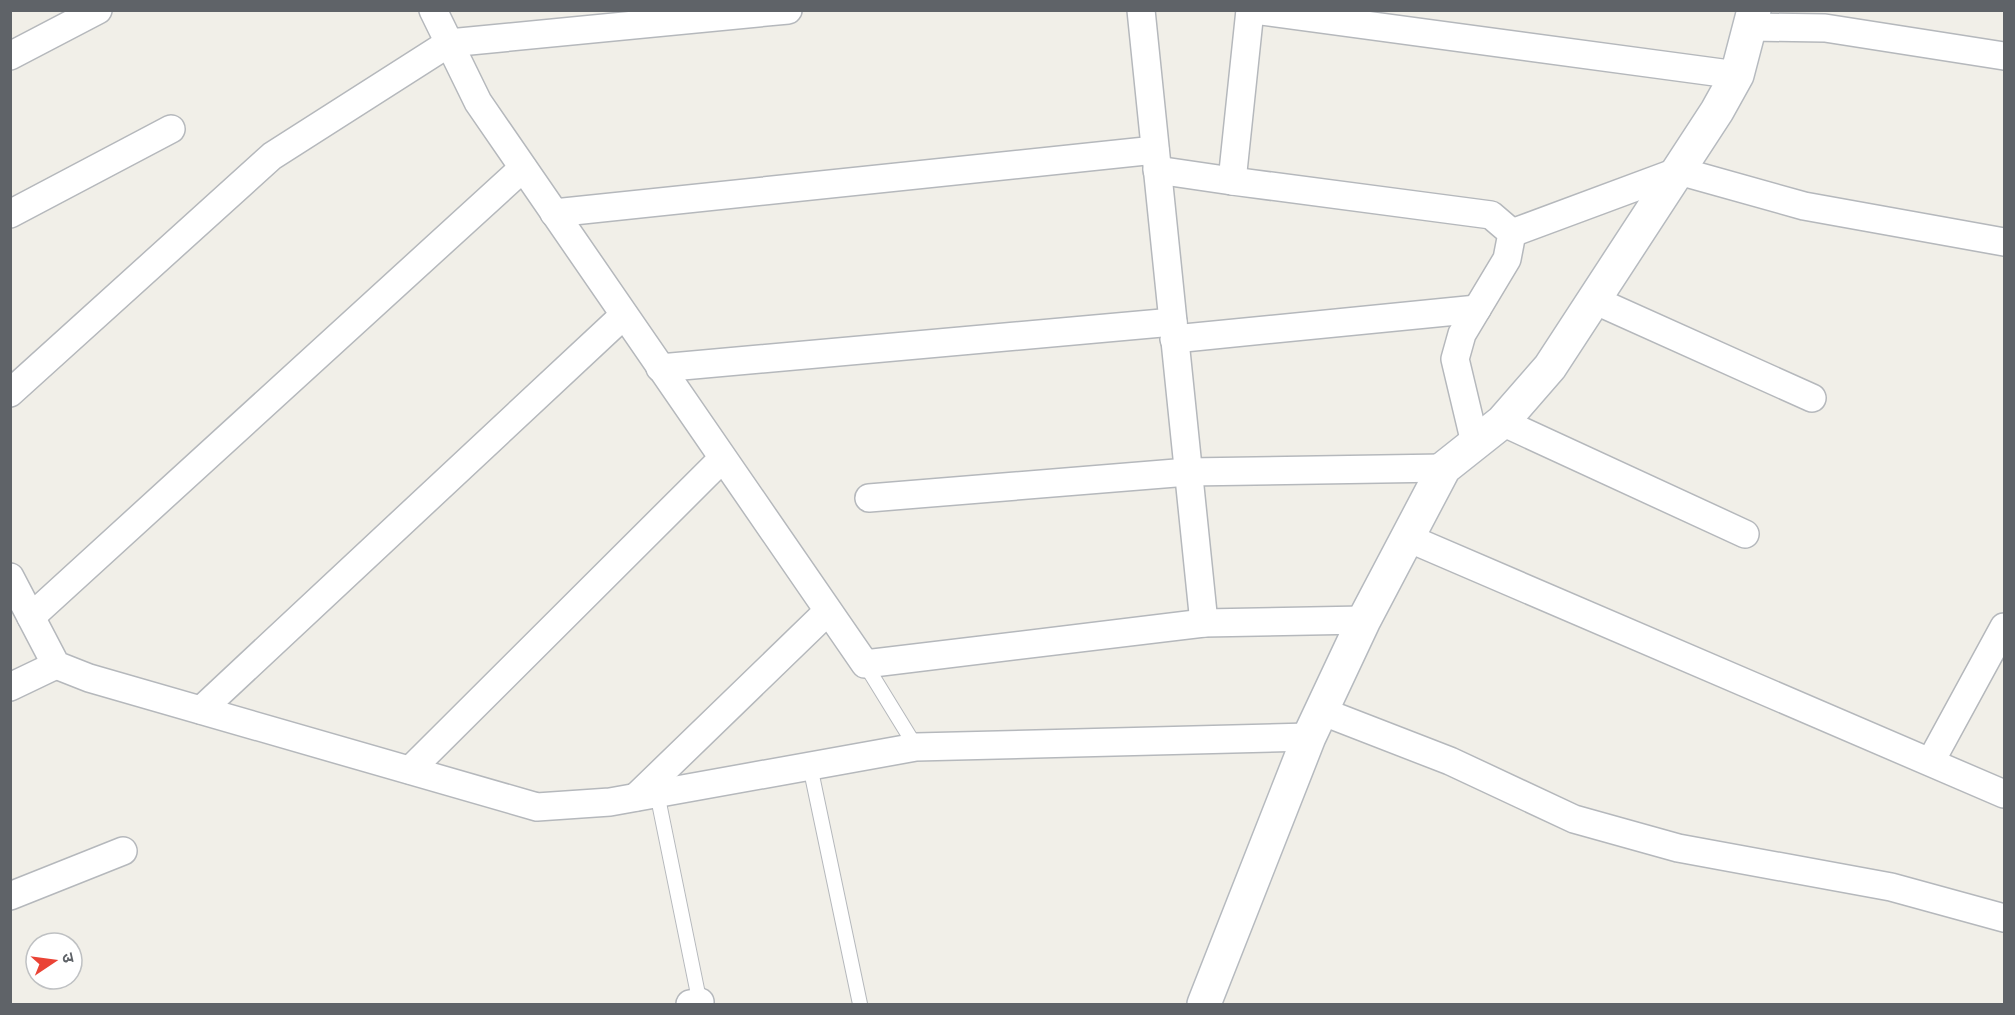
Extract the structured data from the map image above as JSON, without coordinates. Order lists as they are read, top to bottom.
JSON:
{
  "north": "right"
}
